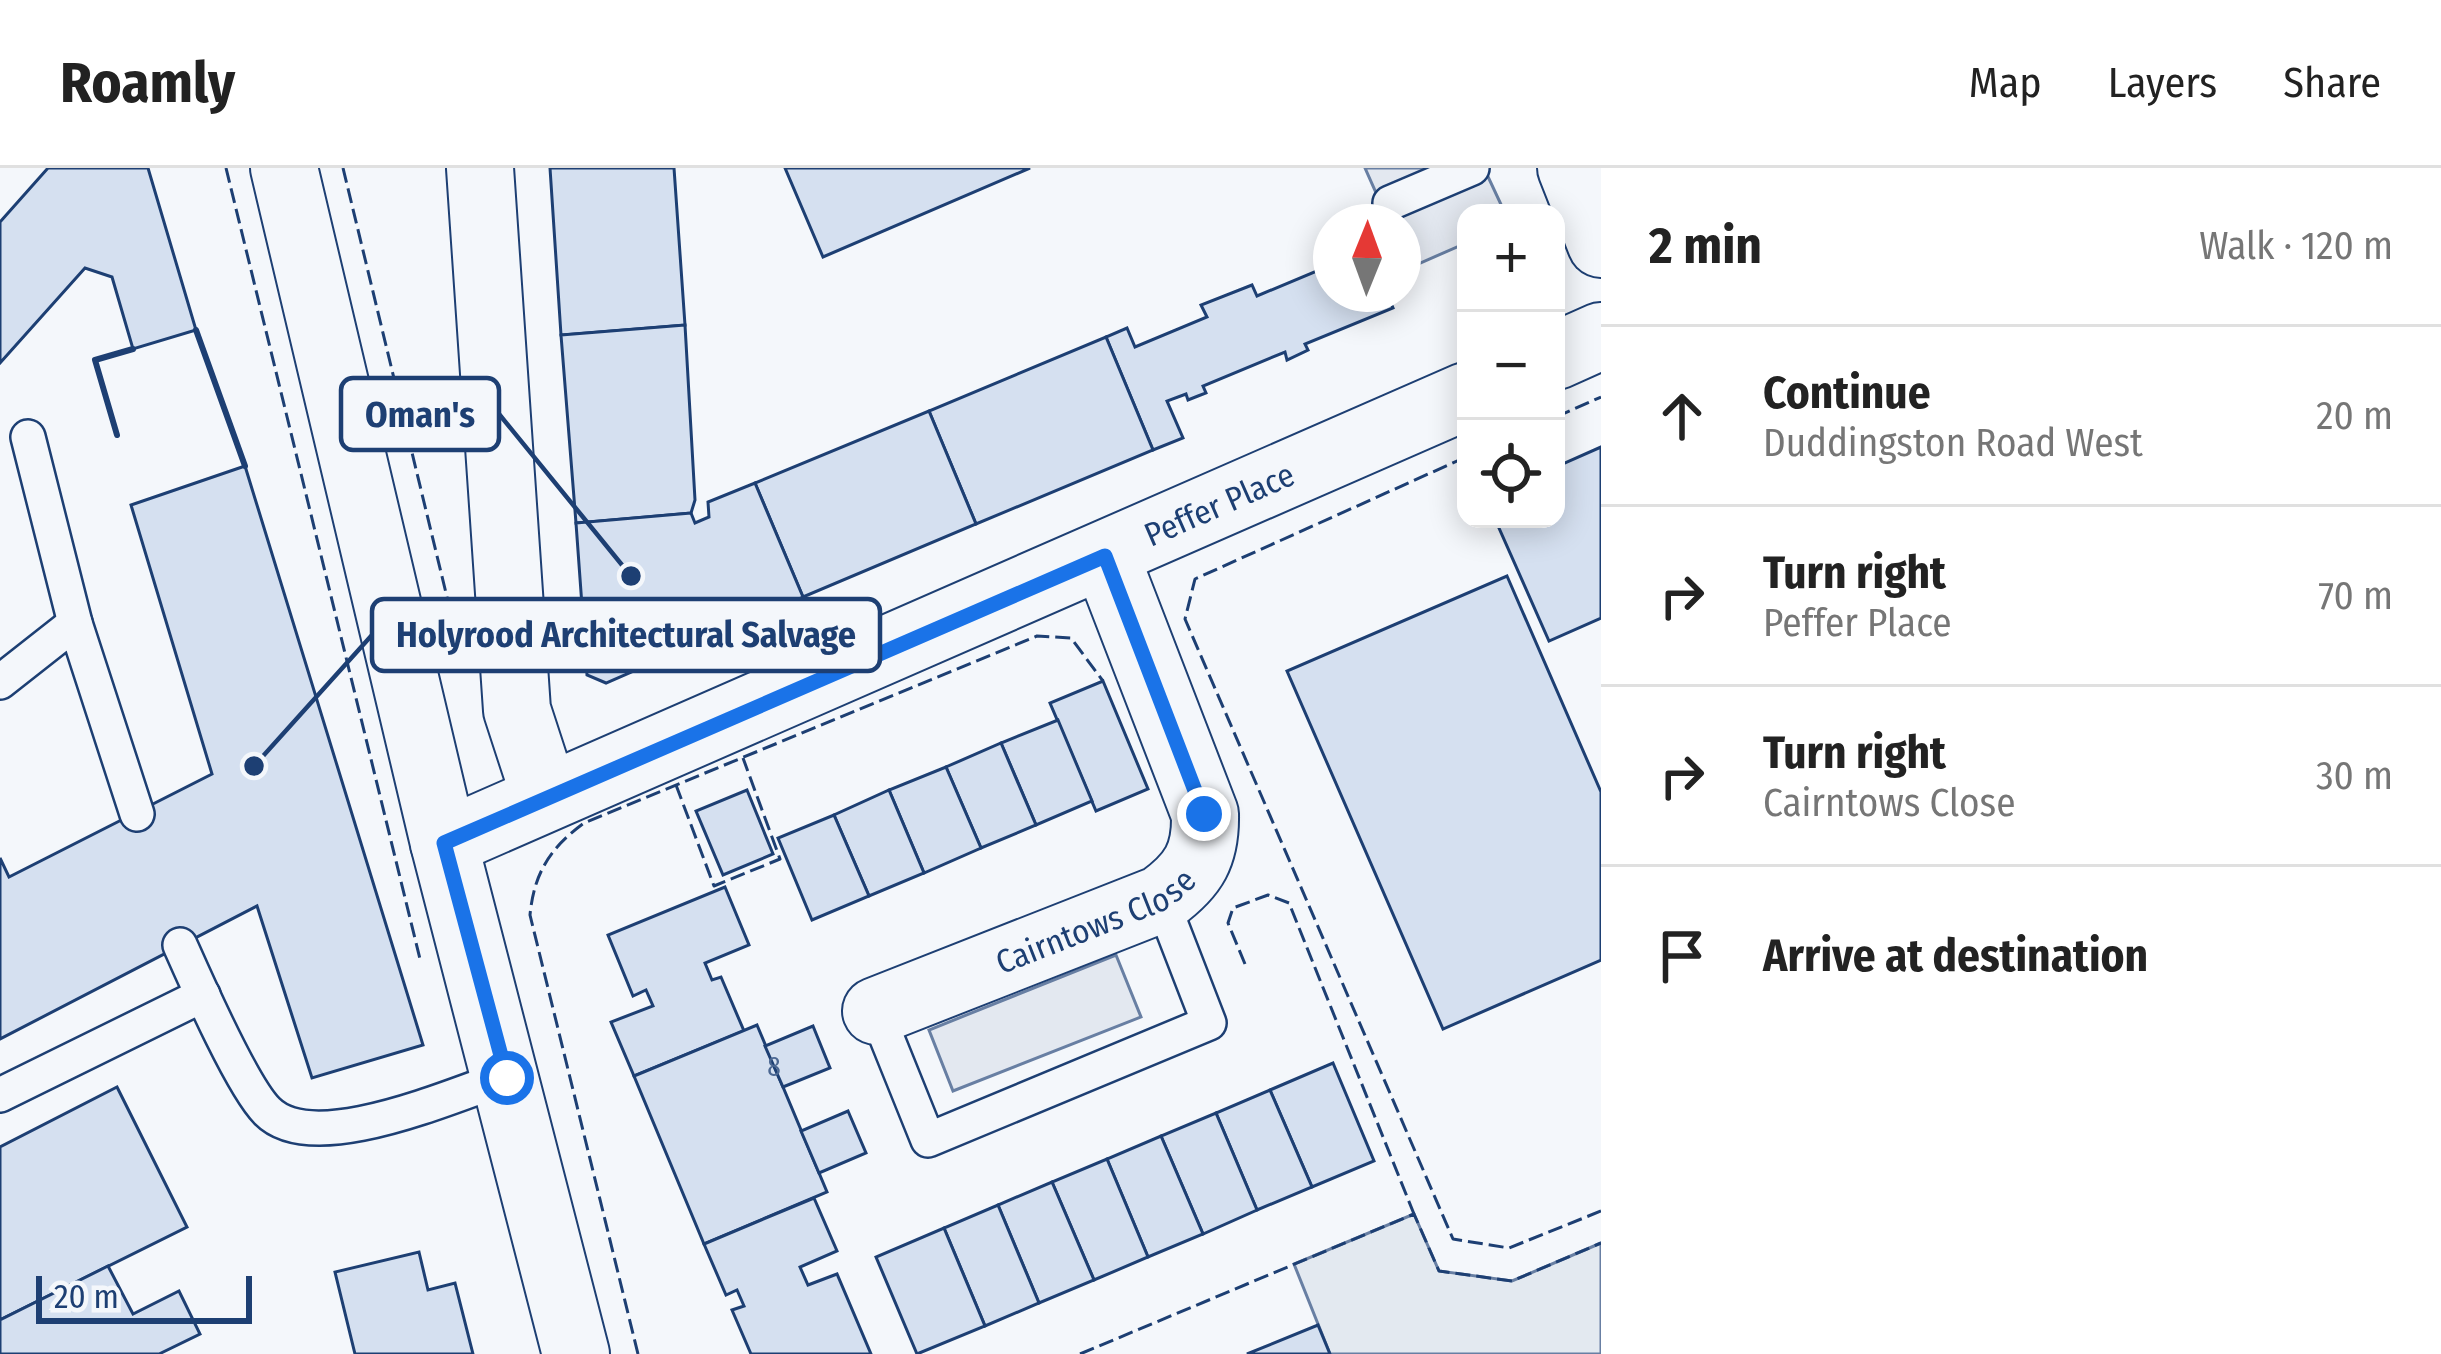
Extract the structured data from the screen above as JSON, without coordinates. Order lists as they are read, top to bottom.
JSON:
{
  "streets": {
    "street": ["Peffer Place", "Cairntows Close"]
  },
  "crossings": [
    ["Peffer Place", "Cairntows Close"]
  ],
  "places": ["Oman's", "Holyrood Architectural Salvage"],
  "house_numbers": ["8"],
  "scale_bar": "20 m",
  "north": "top",
  "page": {
    "header": "Roamly",
    "nav": ["Map", "Layers", "Share"],
    "heading": ["2 min", "Walk · 120 m"],
    "map_buttons": ["+", "−"],
    "list": [
      ["Continue", "Duddingston Road West", "20 m"],
      ["Turn right", "Peffer Place", "70 m"],
      ["Turn right", "Cairntows Close", "30 m"],
      "Arrive at destination"
    ],
    "scale": "20 m"
  }
}
